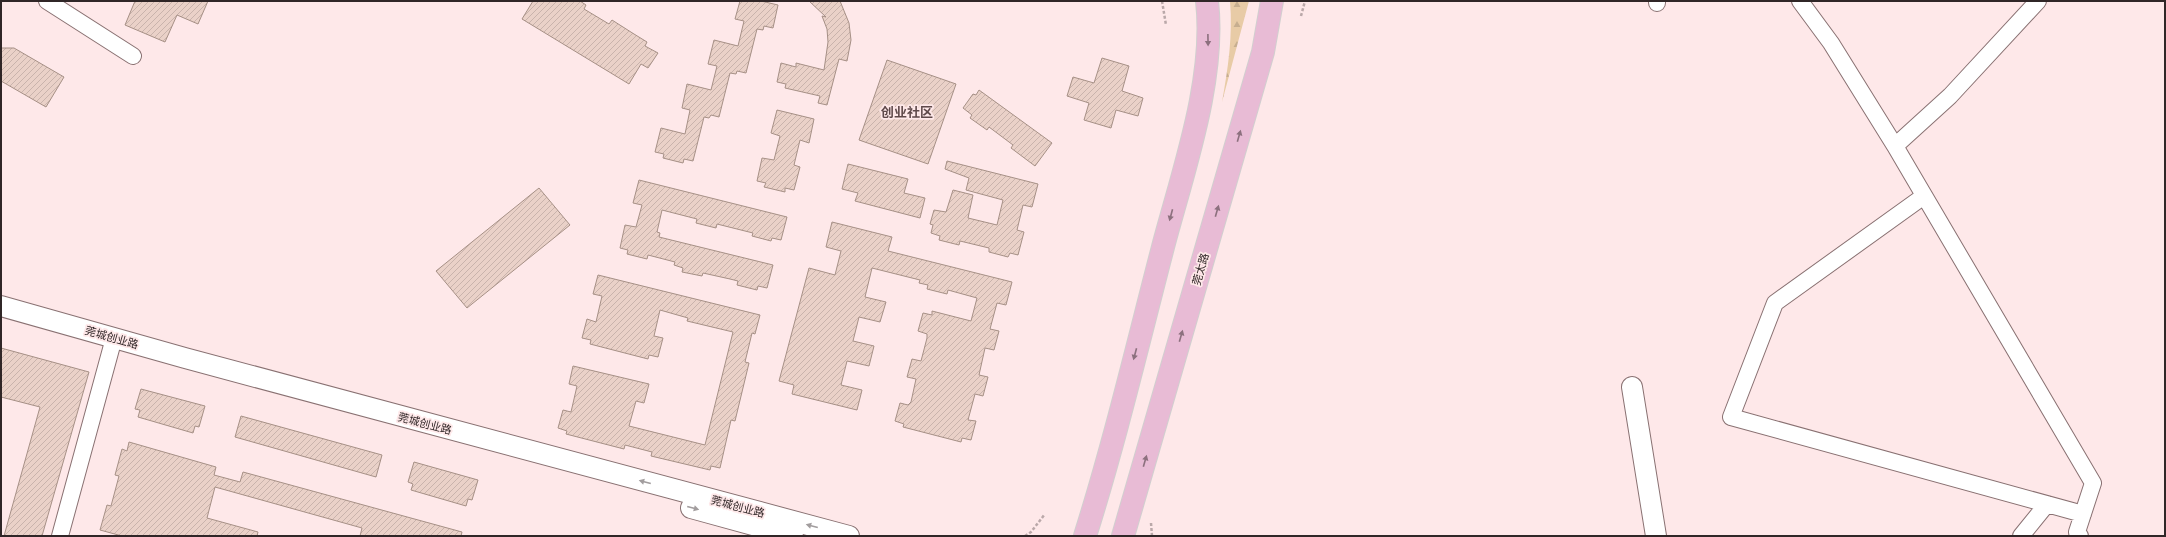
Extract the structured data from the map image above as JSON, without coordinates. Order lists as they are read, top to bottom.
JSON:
{
  "streets": {
    "main road": ["莞太路"],
    "street": ["莞城创业路"]
  },
  "districts": ["创业社区"]
}
